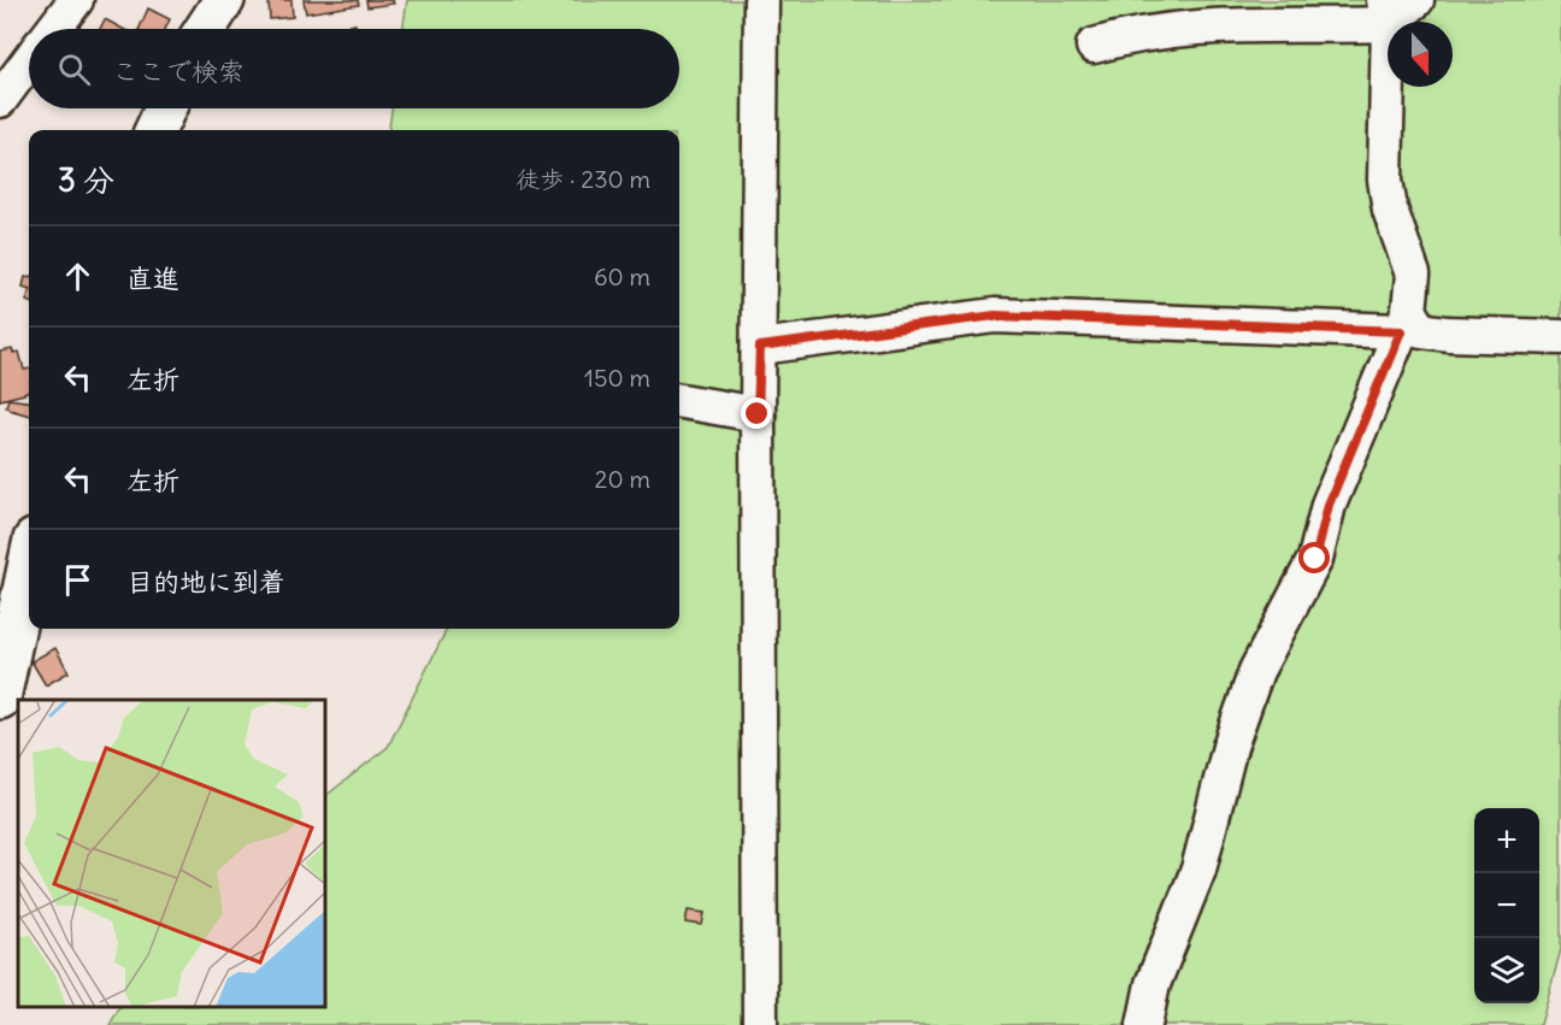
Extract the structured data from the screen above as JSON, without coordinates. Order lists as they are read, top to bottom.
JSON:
{
  "north": "bottom",
  "page": {
    "search": "ここで検索",
    "heading": ["3 分", "徒歩 · 230 m"],
    "list": [
      ["直進", "60 m"],
      ["左折", "150 m"],
      ["左折", "20 m"],
      "目的地に到着"
    ],
    "map_buttons": ["+", "−"]
  }
}
